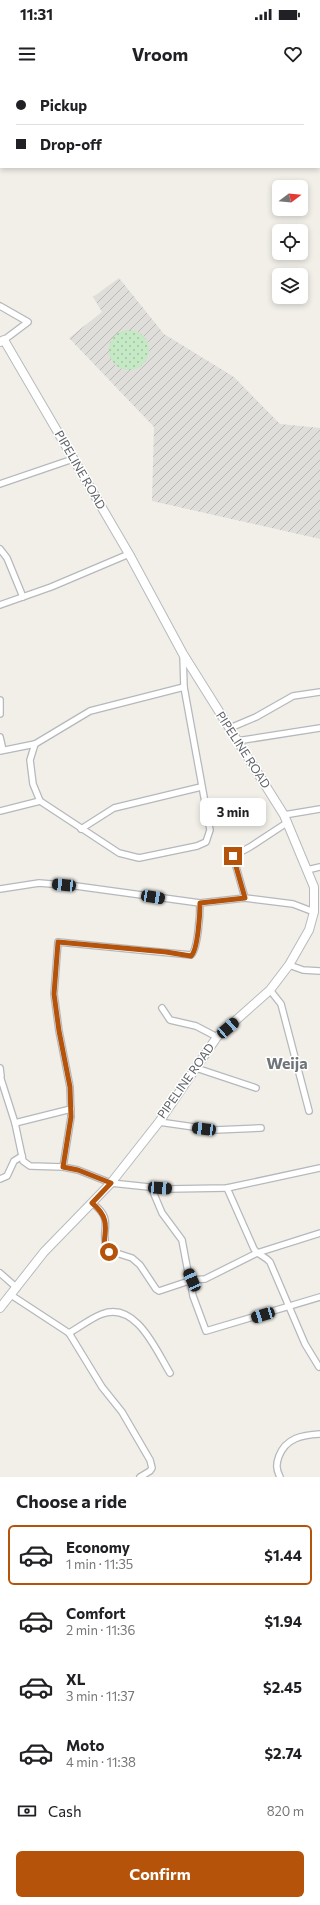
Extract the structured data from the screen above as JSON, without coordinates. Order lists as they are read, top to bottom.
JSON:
{
  "streets": {
    "street": ["PIPELINE ROAD"]
  },
  "districts": ["Weija"],
  "north": "right",
  "page": {
    "status": "11:31",
    "header": "Vroom",
    "banner": ["Pickup", "Drop-off"],
    "bubble": "3 min",
    "heading": "Choose a ride",
    "list": [
      {
        "name": "Economy",
        "note": "1 min · 11:35",
        "value": "$1.44"
      },
      {
        "name": "Comfort",
        "note": "2 min · 11:36",
        "value": "$1.94"
      },
      {
        "name": "XL",
        "note": "3 min · 11:37",
        "value": "$2.45"
      },
      {
        "name": "Moto",
        "note": "4 min · 11:38",
        "value": "$2.74"
      }
    ],
    "pay": ["Cash", "820 m"],
    "buttons": "Confirm"
  }
}
